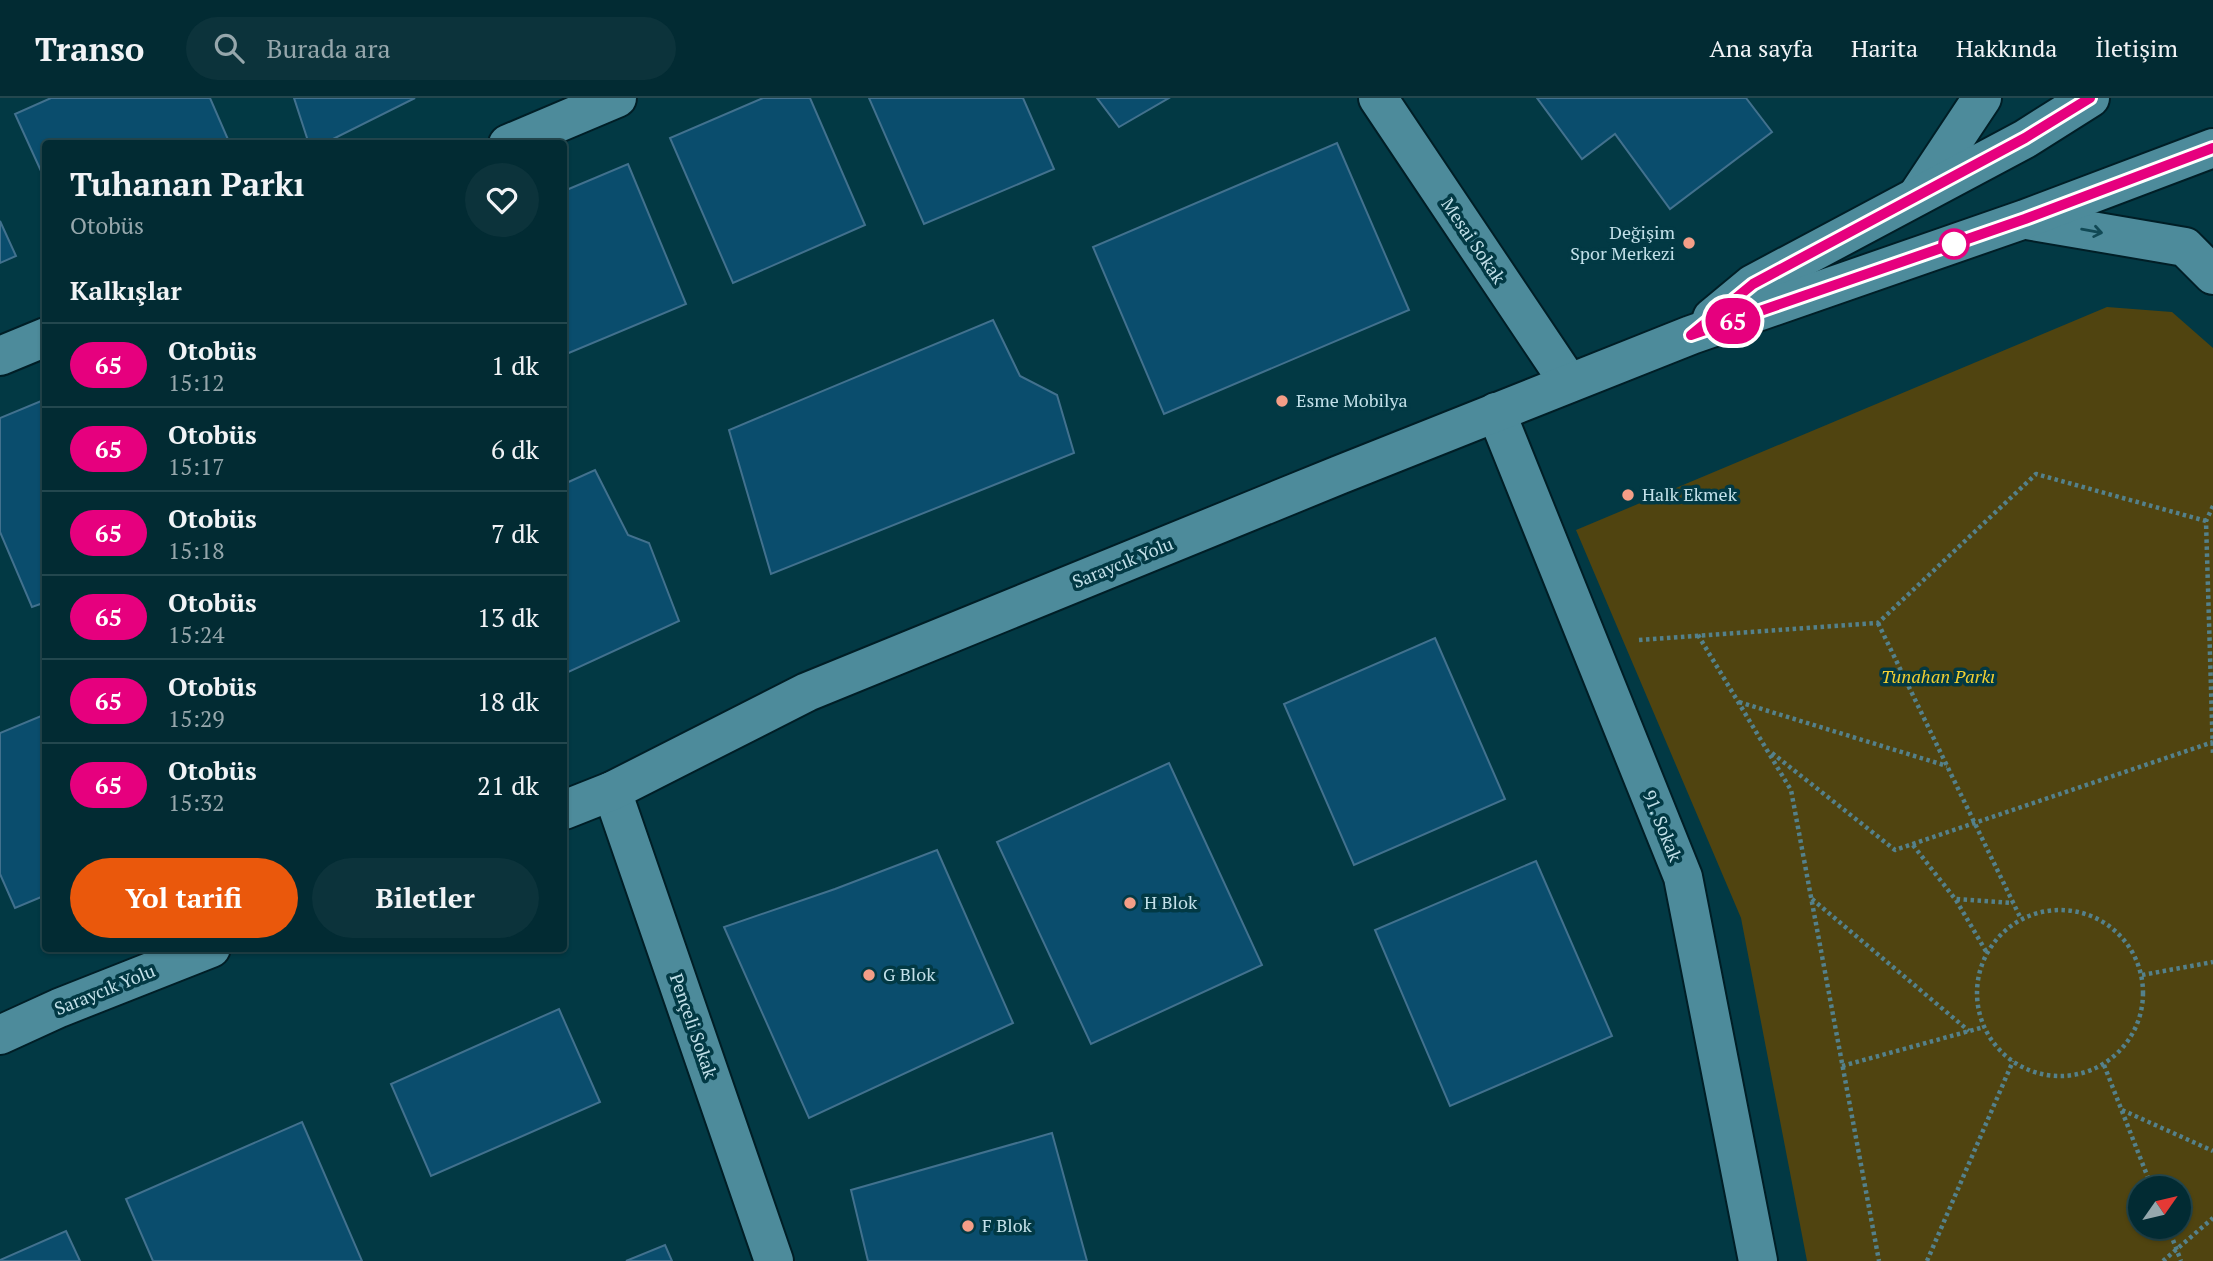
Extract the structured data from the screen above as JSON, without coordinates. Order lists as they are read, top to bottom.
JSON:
{
  "streets": {
    "main road": [
      "Mesai Sokak",
      "Saraycık Yolu",
      "91. Sokak",
      "Pençeli Sokak"
    ]
  },
  "crossings": [
    ["Mesai Sokak", "Saraycık Yolu"],
    ["Saraycık Yolu", "91. Sokak"],
    ["Saraycık Yolu", "Pençeli Sokak"]
  ],
  "parks": ["Tunahan Parkı"],
  "places": [
    "Değişim Spor Merkezi",
    "Esme Mobilya",
    "Halk Ekmek",
    "H Blok",
    "G Blok",
    "F Blok"
  ],
  "lines": ["bus line 65"],
  "north": "top right",
  "page": {
    "header": "Transo",
    "search": "Burada ara",
    "nav": [
      "Ana sayfa",
      "Harita",
      "Hakkında",
      "İletişim"
    ],
    "on_map": "65",
    "heading": [
      ["Tuhanan Parkı", "Otobüs"],
      "Kalkışlar"
    ],
    "list": [
      {
        "mark": "65",
        "name": "Otobüs",
        "note": "15:12",
        "value": "1 dk"
      },
      {
        "mark": "65",
        "name": "Otobüs",
        "note": "15:17",
        "value": "6 dk"
      },
      {
        "mark": "65",
        "name": "Otobüs",
        "note": "15:18",
        "value": "7 dk"
      },
      {
        "mark": "65",
        "name": "Otobüs",
        "note": "15:24",
        "value": "13 dk"
      },
      {
        "mark": "65",
        "name": "Otobüs",
        "note": "15:29",
        "value": "18 dk"
      },
      {
        "mark": "65",
        "name": "Otobüs",
        "note": "15:32",
        "value": "21 dk"
      }
    ],
    "buttons": ["Yol tarifi", "Biletler"]
  }
}
